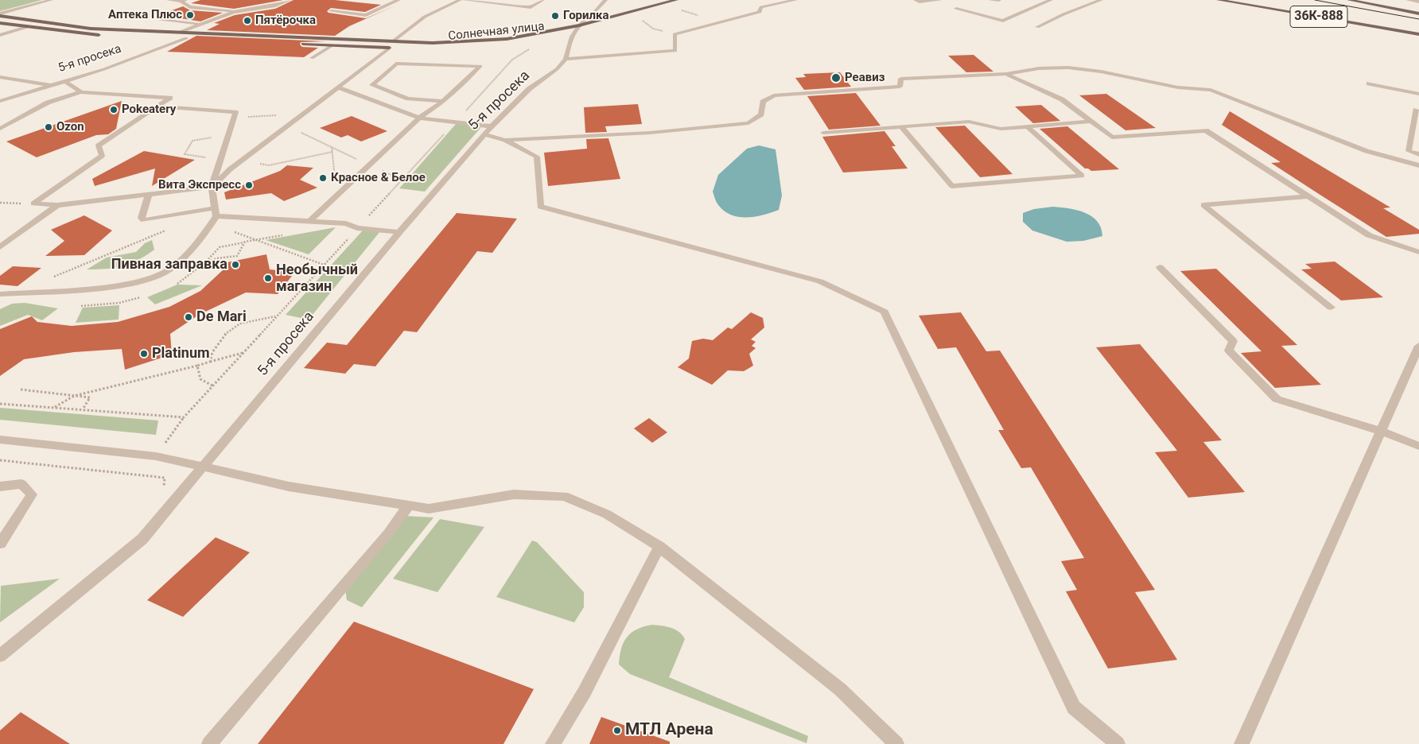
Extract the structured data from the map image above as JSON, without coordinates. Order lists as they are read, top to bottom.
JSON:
{
  "streets": {
    "main road": ["36К-888", "Солнечная улица"],
    "street": ["5-я просека"]
  },
  "places": [
    "Аптека Плюс",
    "Горилка",
    "Пятёрочка",
    "Реавиз",
    "Pokeatery",
    "Ozon",
    "Красное & Белое",
    "Вита Экспресс",
    "Пивная заправка",
    "Необычный магазин",
    "De Mari",
    "Platinum",
    "МТЛ Арена"
  ]
}
